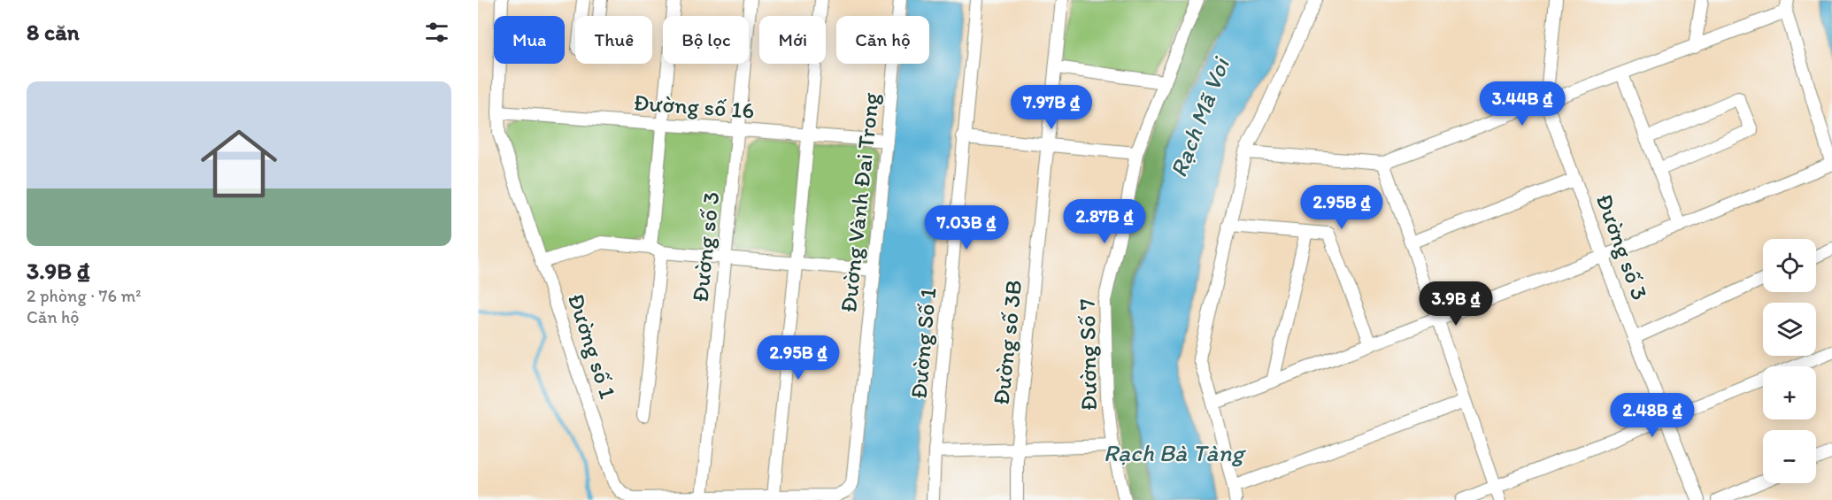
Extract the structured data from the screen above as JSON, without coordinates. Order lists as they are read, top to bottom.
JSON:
{
  "streets": {
    "street": [
      "Đường số 16",
      "Đường Vành Đai Trong",
      "Đường số 3",
      "Đường số 3B",
      "Đường Số 1",
      "Đường số 1",
      "Đường Số 7"
    ]
  },
  "crossings": [
    ["Đường số 16", "Đường Vành Đai Trong"],
    ["Đường số 16", "Đường số 3"],
    ["Đường số 16", "Đường số 1"],
    ["Đường Vành Đai Trong", "Đường số 1"],
    ["Đường số 3", "Đường số 1"]
  ],
  "water": ["Rạch Mã Voi", "Rạch Bà Tàng"],
  "page": {
    "heading": "8 căn",
    "chip": [
      "Mua",
      "Thuê",
      "Bộ lọc",
      "Mới",
      "Căn hộ"
    ],
    "list": [
      {
        "name": "3.9B ₫",
        "note": "2 phòng · 76 m² · Căn hộ"
      }
    ],
    "price": [
      "3.44B ₫",
      "7.97B ₫",
      "2.95B ₫",
      "2.87B ₫",
      "7.03B ₫",
      "3.9B ₫",
      "2.95B ₫",
      "2.48B ₫"
    ],
    "map_buttons": ["+", "−"]
  }
}
